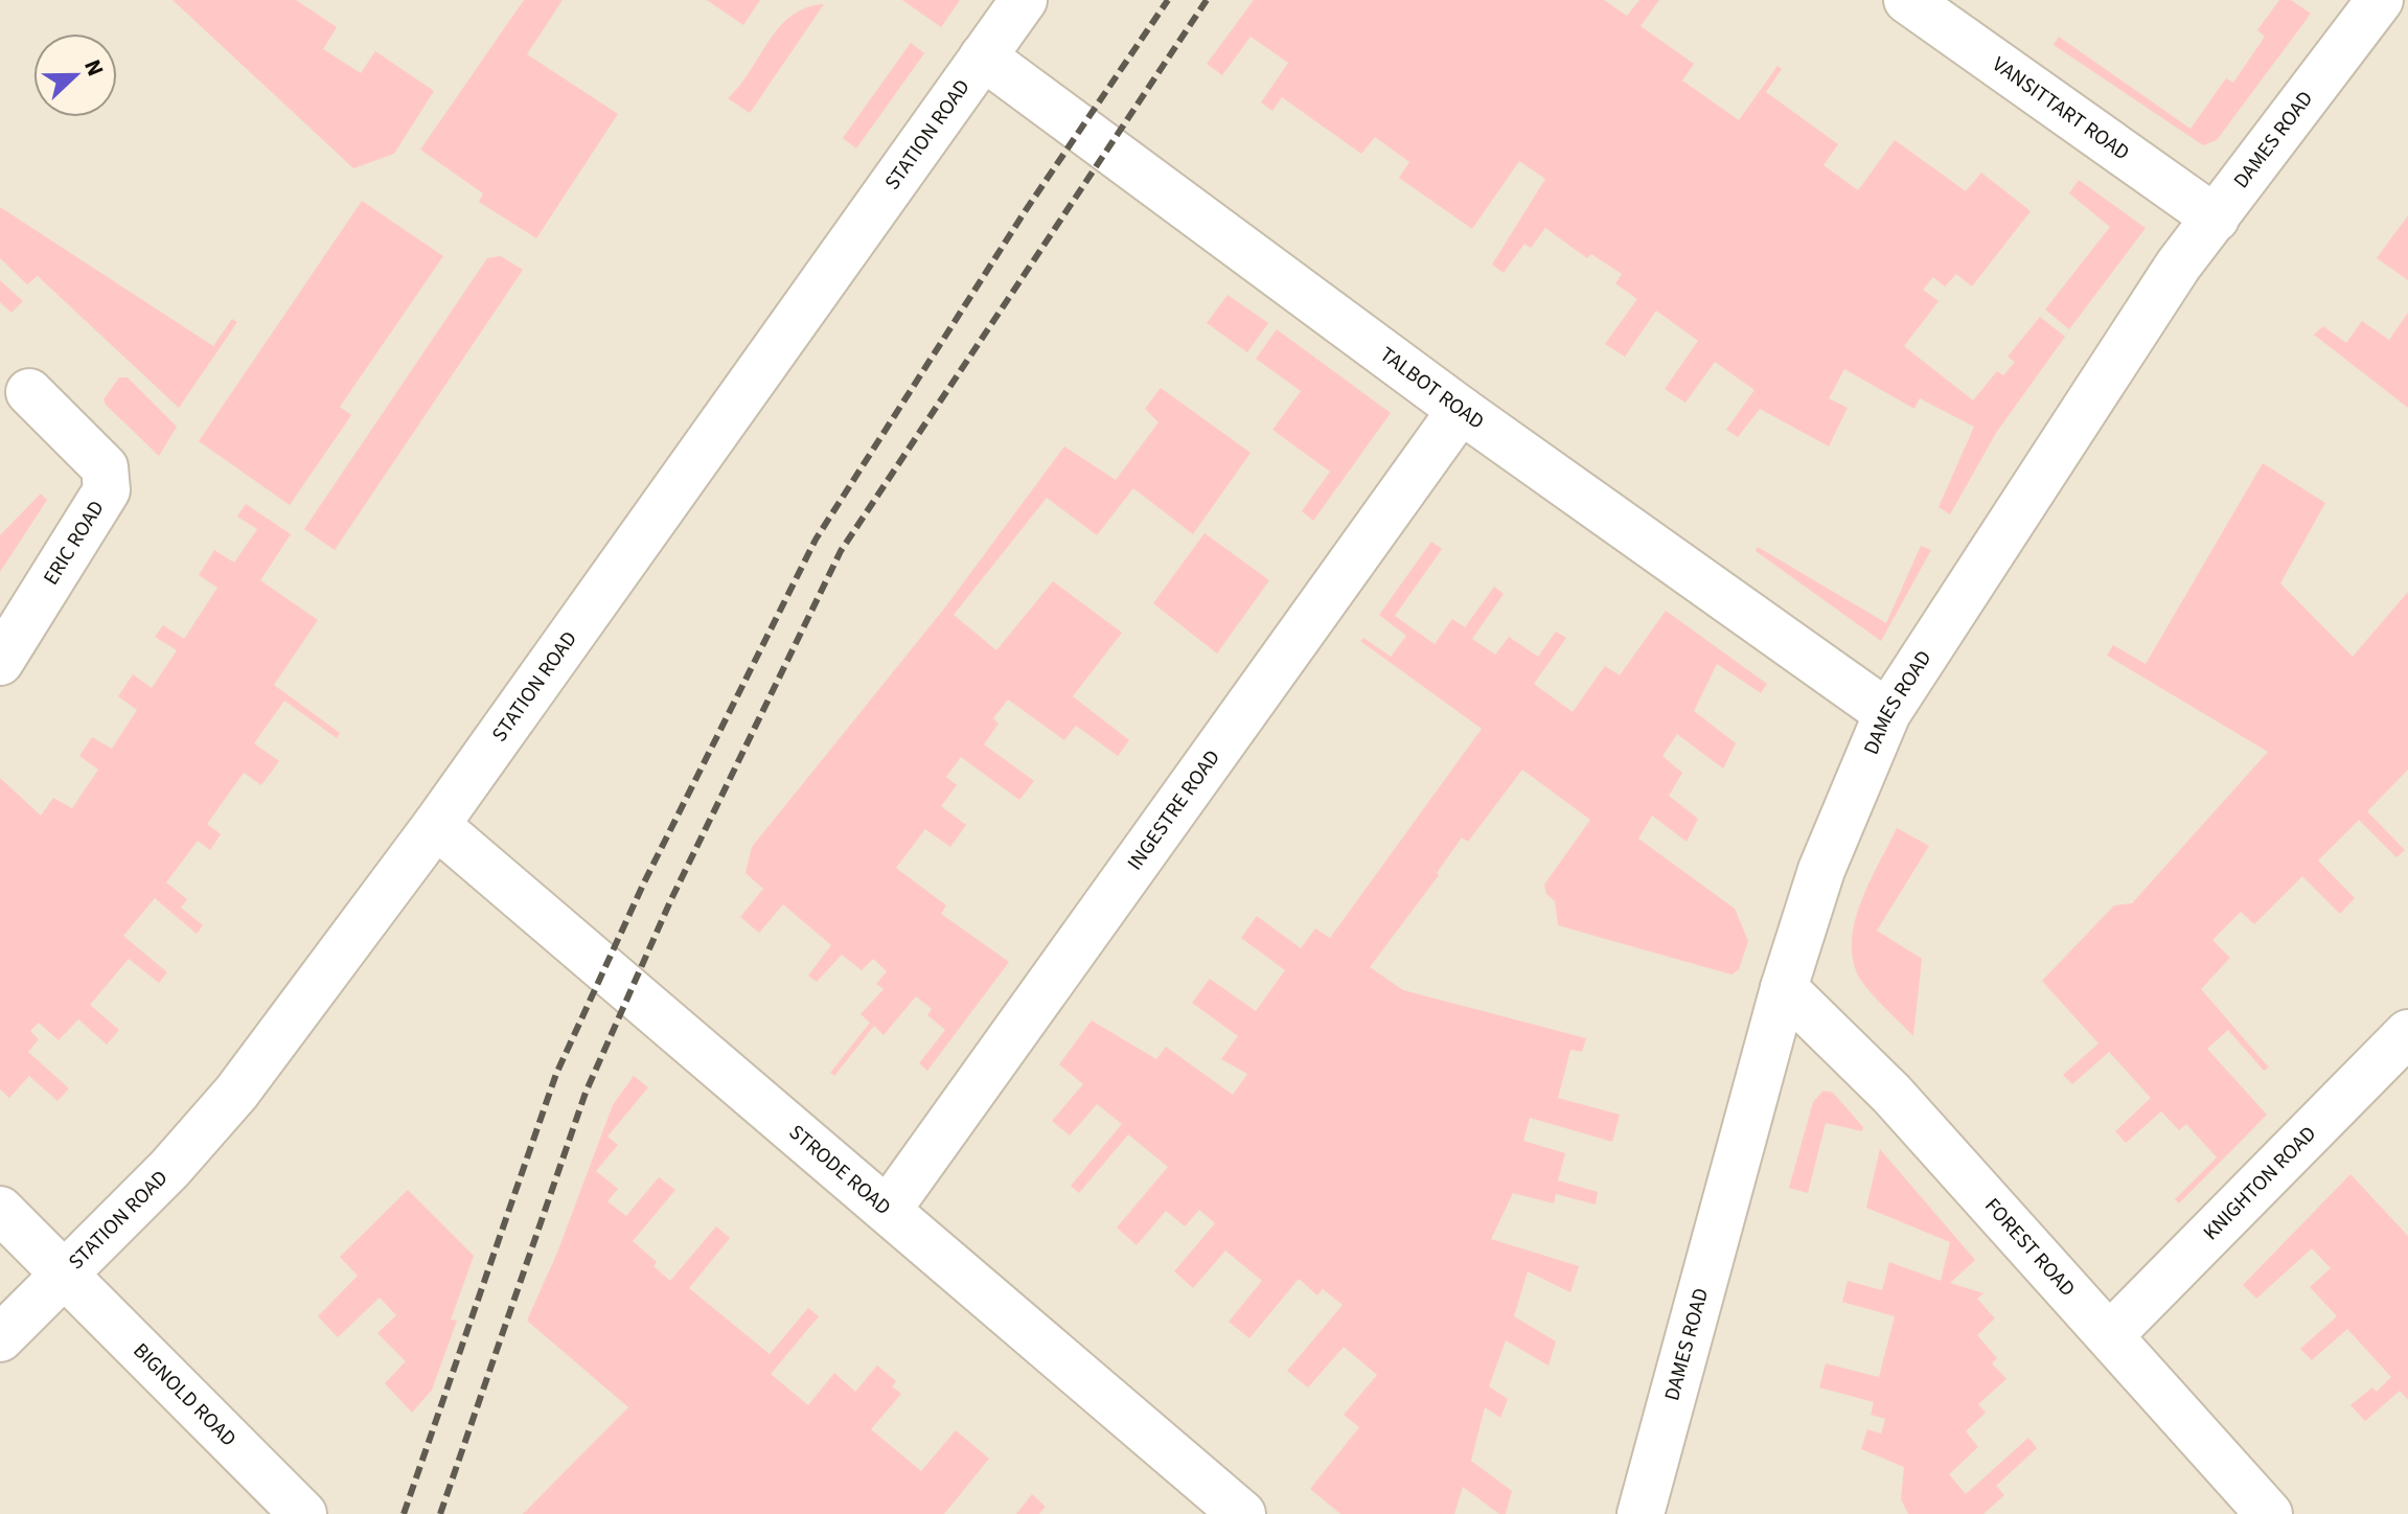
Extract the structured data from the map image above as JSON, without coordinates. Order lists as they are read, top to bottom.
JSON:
{
  "streets": {
    "street": [
      "VANSITTART ROAD",
      "STATION ROAD",
      "DAMES ROAD",
      "TALBOT ROAD",
      "ERIC ROAD",
      "INGESTRE ROAD",
      "STRODE ROAD",
      "KNIGHTON ROAD",
      "FOREST ROAD",
      "BIGNOLD ROAD"
    ]
  },
  "crossings": [
    ["VANSITTART ROAD", "DAMES ROAD"],
    ["STATION ROAD", "TALBOT ROAD"],
    ["STATION ROAD", "STRODE ROAD"],
    ["STATION ROAD", "BIGNOLD ROAD"],
    ["DAMES ROAD", "TALBOT ROAD"],
    ["DAMES ROAD", "FOREST ROAD"],
    ["TALBOT ROAD", "INGESTRE ROAD"],
    ["INGESTRE ROAD", "STRODE ROAD"],
    ["KNIGHTON ROAD", "FOREST ROAD"]
  ],
  "north": "right"
}
